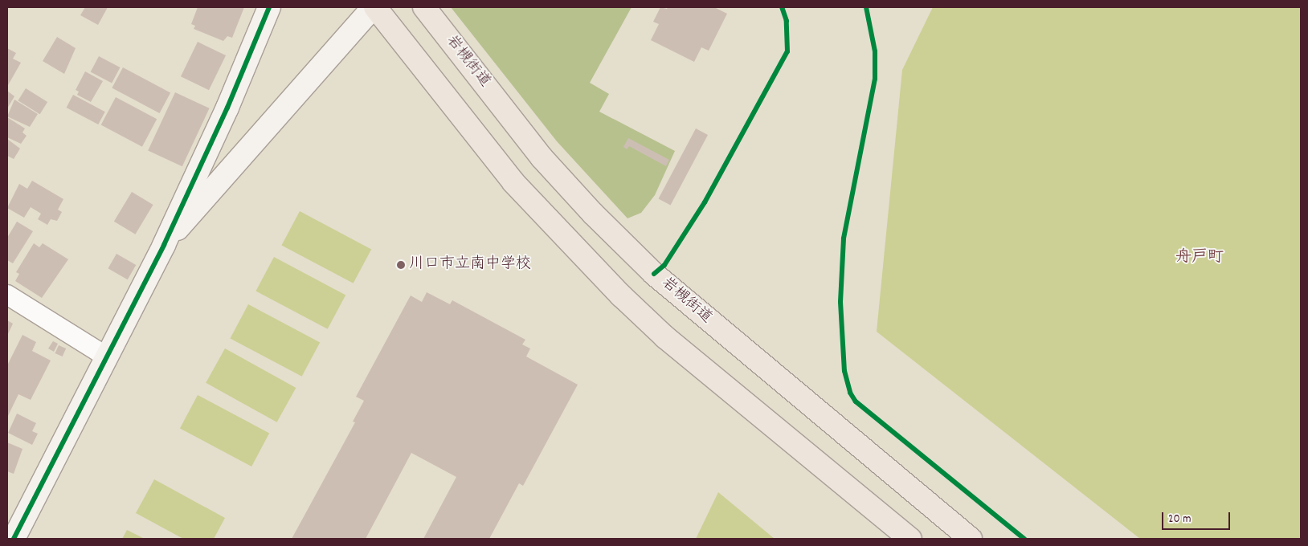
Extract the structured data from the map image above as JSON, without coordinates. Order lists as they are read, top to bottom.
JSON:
{
  "streets": {
    "highway": ["岩槻街道"]
  },
  "districts": ["舟戸町"],
  "places": ["川口市立南中学校"],
  "scale_bar": "20 m"
}
